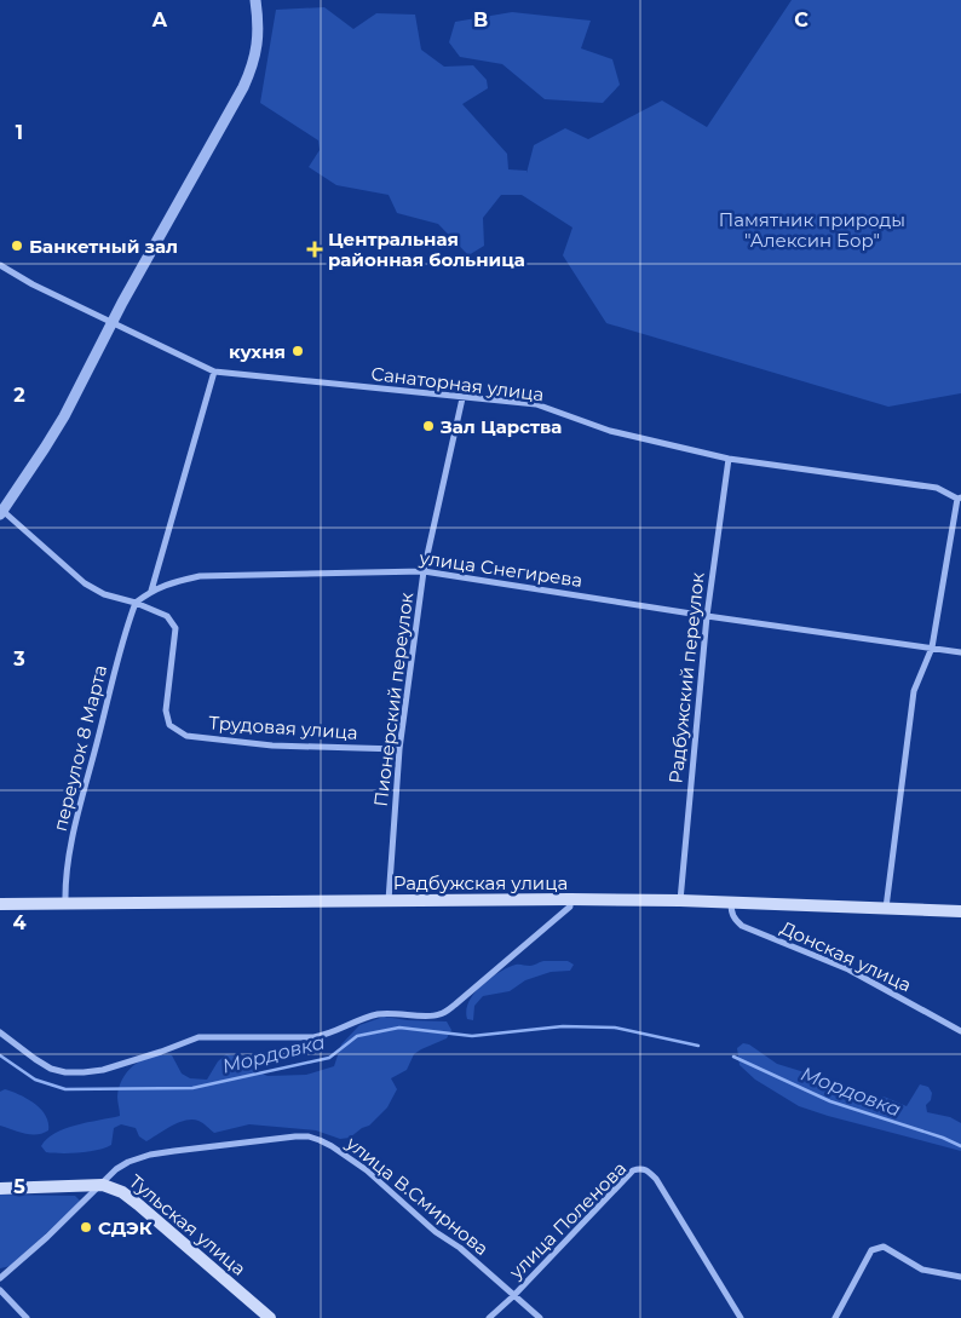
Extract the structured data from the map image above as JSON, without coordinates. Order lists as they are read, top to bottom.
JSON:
{
  "streets": {
    "main road": ["Радбужская улица", "Тульская улица"],
    "street": [
      "Санаторная улица",
      "улица Снегирева",
      "Радбужский переулок",
      "Пионерский переулок",
      "Трудовая улица",
      "переулок 8 Марта",
      "Донская улица",
      "улица В.Смирнова",
      "улица Поленова"
    ]
  },
  "crossings": [
    ["Санаторная улица", "Радбужский переулок"],
    ["Санаторная улица", "Пионерский переулок"],
    ["улица Снегирева", "Радбужский переулок"],
    ["улица Снегирева", "Пионерский переулок"],
    ["улица Снегирева", "Трудовая улица"],
    ["улица Снегирева", "переулок 8 Марта"],
    ["Радбужский переулок", "Радбужская улица"],
    ["Пионерский переулок", "Трудовая улица"],
    ["Пионерский переулок", "Радбужская улица"],
    ["Трудовая улица", "переулок 8 Марта"],
    ["переулок 8 Марта", "Радбужская улица"],
    ["Радбужская улица", "Донская улица"],
    ["улица В.Смирнова", "улица Поленова"],
    ["улица В.Смирнова", "Тульская улица"]
  ],
  "water": ["Мордовка"],
  "parks": ["Памятник природы \"Алексин Бор\""],
  "places": {
    "other": [
      "Банкетный зал",
      "кухня",
      "Зал Царства",
      "СДЭК"
    ],
    "health": ["Центральная районная больница"]
  },
  "grid": {
    "columns": ["A", "B", "C"],
    "rows": [
      "1",
      "2",
      "3",
      "4",
      "5"
    ]
  }
}
